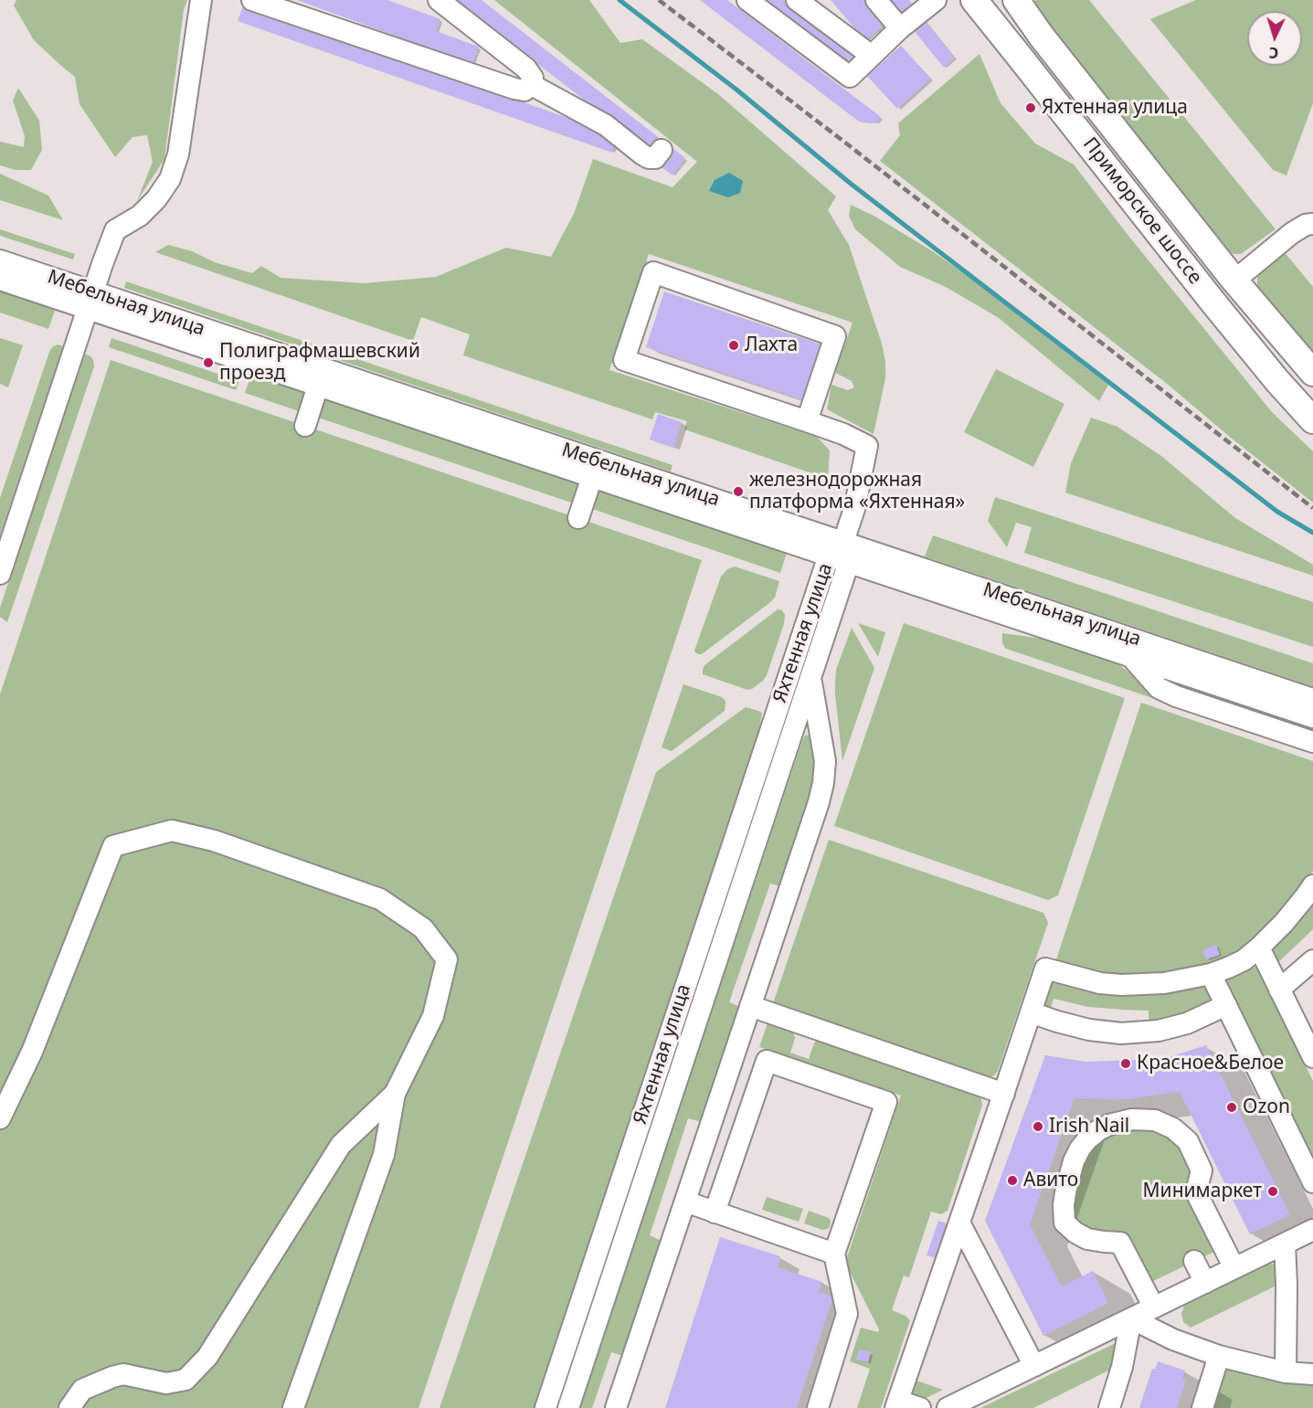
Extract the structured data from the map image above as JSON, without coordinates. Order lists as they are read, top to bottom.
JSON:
{
  "streets": {
    "main road": ["Приморское шоссе"],
    "street": ["Мебельная улица", "Яхтенная улица"]
  },
  "crossings": [
    ["Мебельная улица", "Яхтенная улица"]
  ],
  "places": [
    "Яхтенная улица",
    "Лахта",
    "Полиграфмашевский проезд",
    "железнодорожная платформа «Яхтенная»",
    "Красное&Белое",
    "Ozon",
    "Irish Nail",
    "Авито",
    "Минимаркет"
  ],
  "north": "bottom"
}
